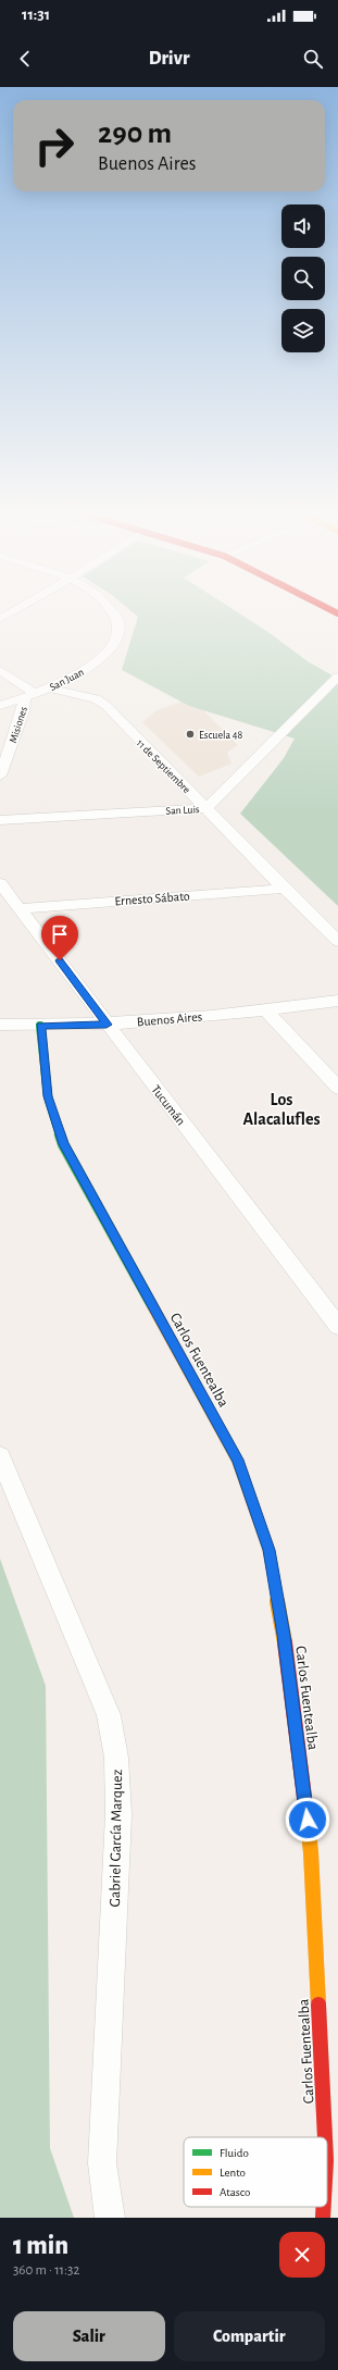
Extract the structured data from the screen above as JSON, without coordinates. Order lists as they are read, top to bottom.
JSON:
{
  "streets": {
    "main road": ["Carlos Fuentealba"],
    "street": [
      "San Juan",
      "Misiones",
      "11 de Septiembre",
      "San Luis",
      "Ernesto Sábato",
      "Buenos Aires",
      "Tucumán",
      "Gabriel García Marquez"
    ]
  },
  "crossings": [
    ["San Juan", "Misiones"],
    ["San Juan", "11 de Septiembre"],
    ["11 de Septiembre", "San Luis"],
    ["11 de Septiembre", "Ernesto Sábato"],
    ["Ernesto Sábato", "Tucumán"],
    ["Buenos Aires", "Tucumán"],
    ["Buenos Aires", "Carlos Fuentealba"]
  ],
  "districts": ["Los Alacalufles"],
  "places": ["Escuela 48"],
  "legend": ["Fluido", "Lento", "Atasco"],
  "page": {
    "status": "11:31",
    "header": "Drivr",
    "turn": ["290 m", "Buenos Aires"],
    "heading": ["1 min", "360 m · 11:32"],
    "buttons": ["Salir", "Compartir"]
  }
}
